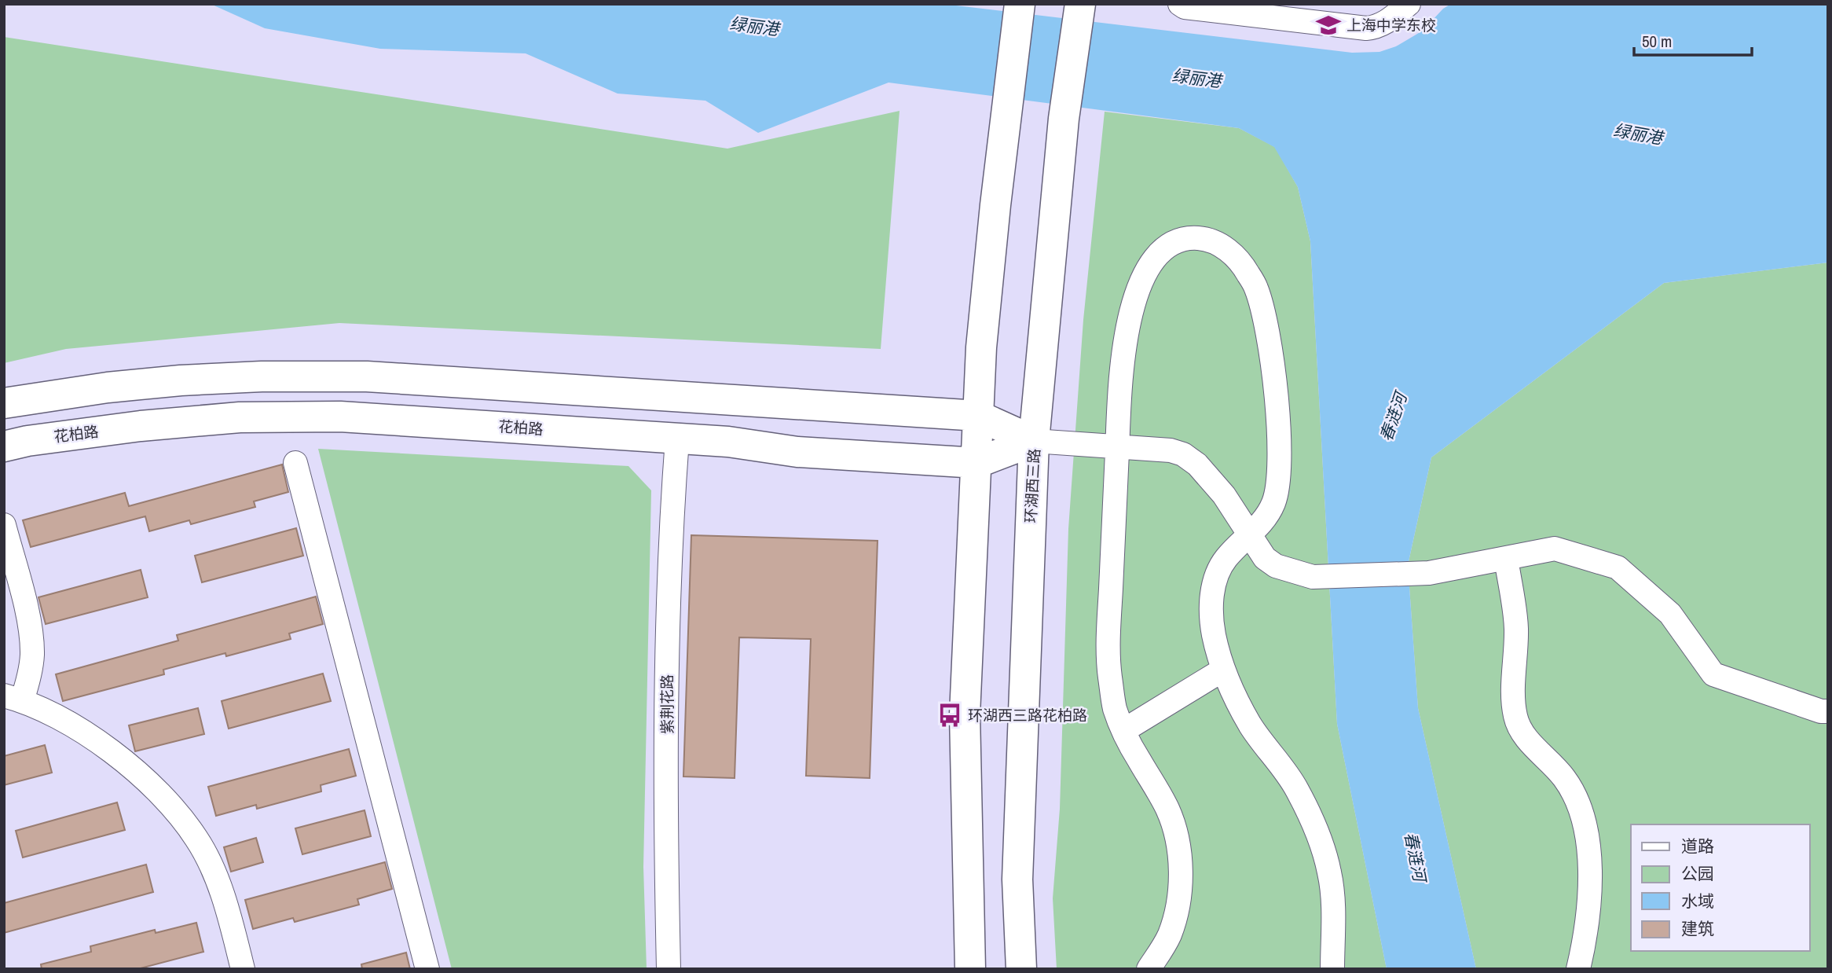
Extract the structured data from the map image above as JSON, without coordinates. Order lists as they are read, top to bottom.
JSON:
{
  "streets": {
    "main road": ["花柏路", "环湖西三路"],
    "street": ["紫荆花路"]
  },
  "crossings": [
    ["花柏路", "环湖西三路"],
    ["花柏路", "紫荆花路"]
  ],
  "water": ["绿丽港", "春涟河"],
  "places": {
    "school or university": ["上海中学东校"],
    "bus stop": ["环湖西三路花柏路"]
  },
  "legend": [
    "道路",
    "公园",
    "水域",
    "建筑"
  ],
  "scale_bar": "50 m"
}
